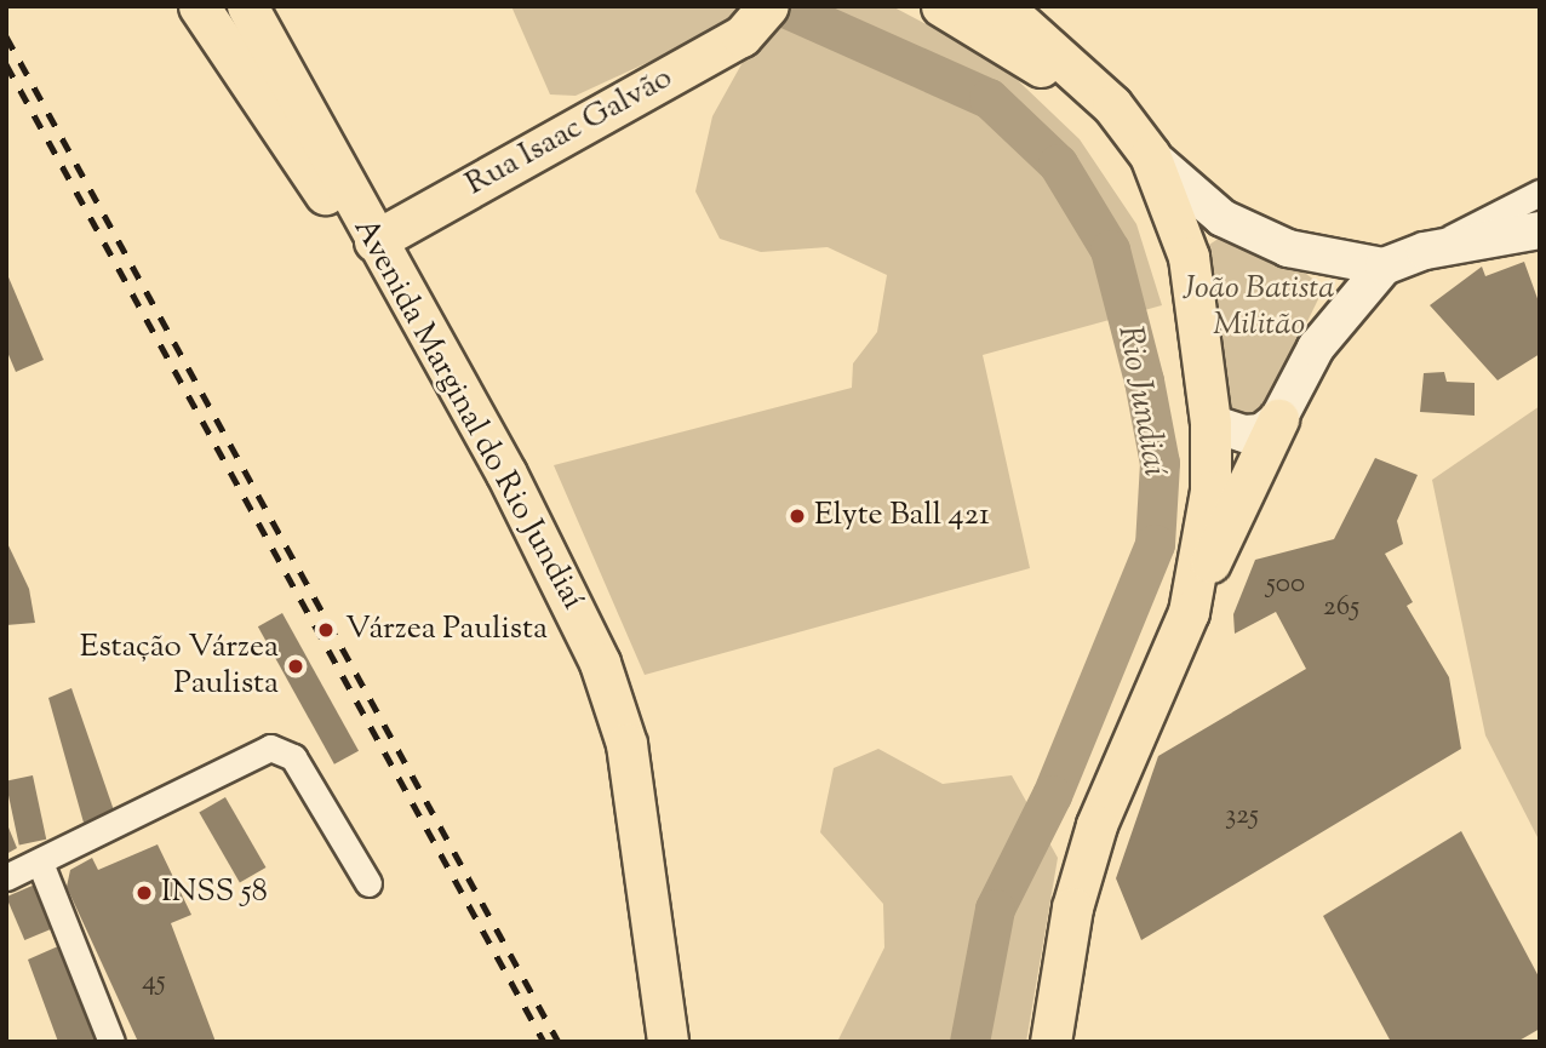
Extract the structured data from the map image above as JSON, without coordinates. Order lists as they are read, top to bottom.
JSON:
{
  "streets": {
    "main road": ["Rua Isaac Galvão", "Avenida Marginal do Rio Jundiaí"]
  },
  "crossings": [
    ["Rua Isaac Galvão", "Avenida Marginal do Rio Jundiaí"]
  ],
  "water": ["Rio Jundiaí"],
  "parks": ["João Batista Militão"],
  "places": [
    "Elyte Ball 421",
    "Várzea Paulista",
    "Estação Várzea Paulista",
    "INSS 58"
  ],
  "house_numbers": [
    "500",
    "265",
    "325",
    "45"
  ]
}
